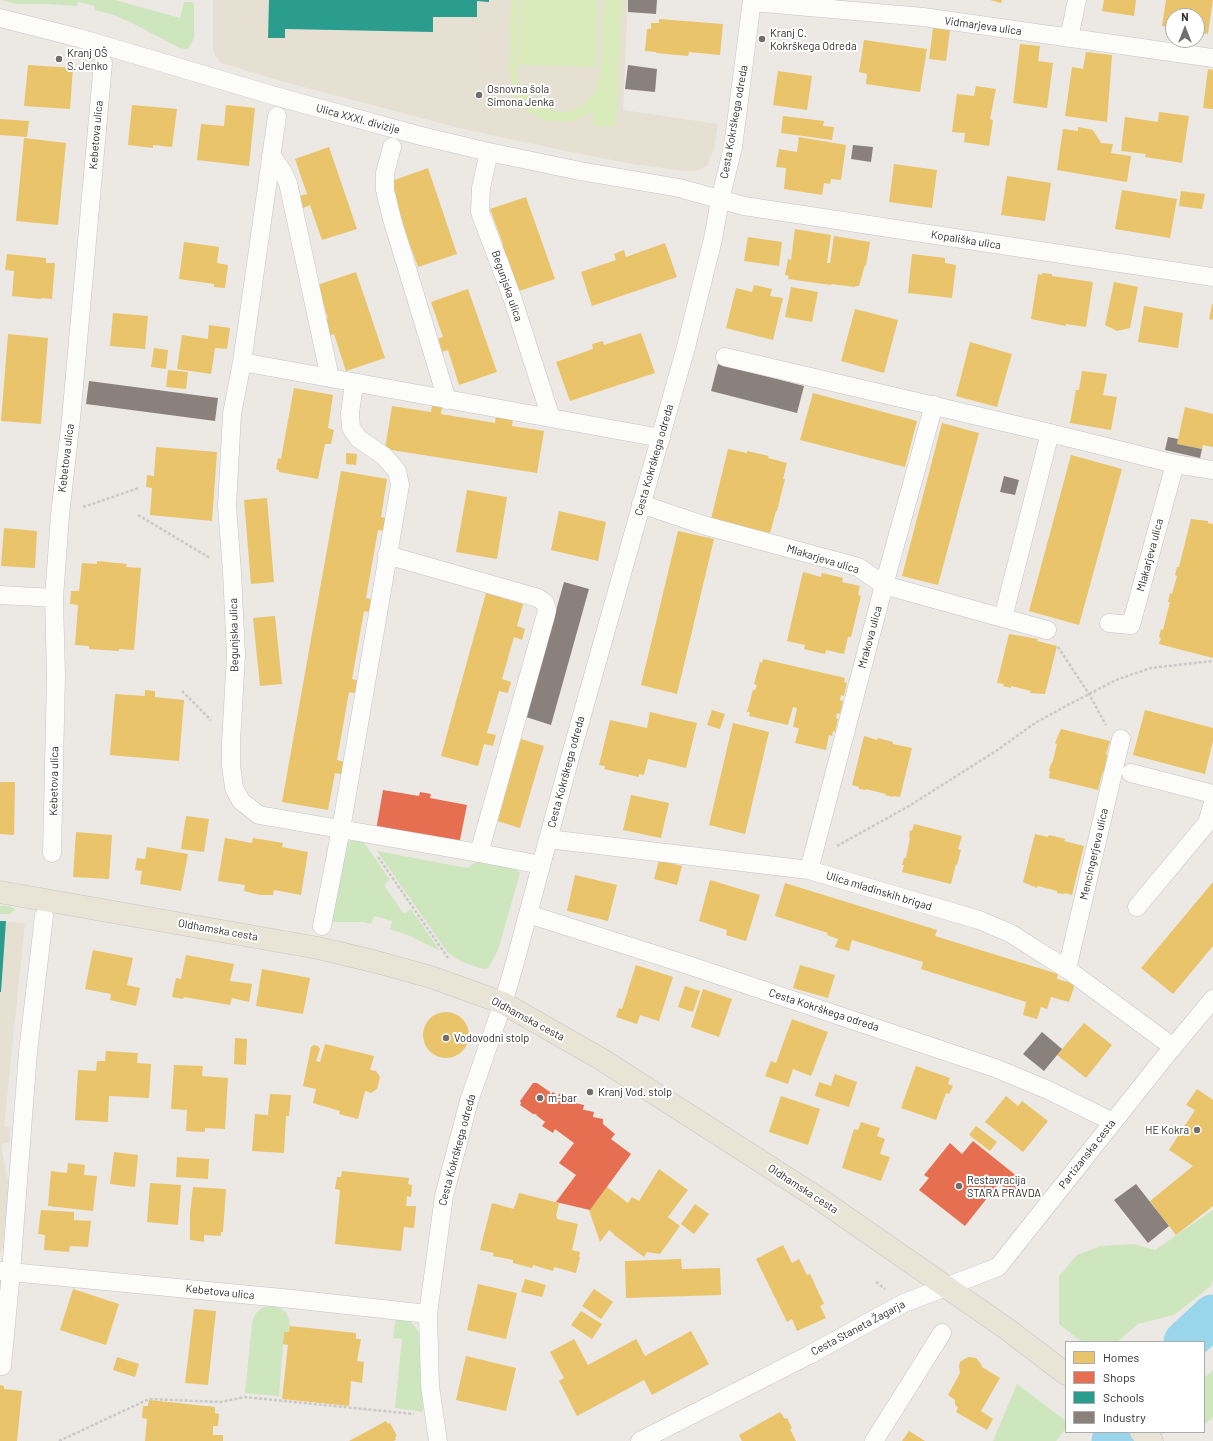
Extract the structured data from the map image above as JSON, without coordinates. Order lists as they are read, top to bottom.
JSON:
{
  "streets": {
    "main road": ["Oldhamska cesta"],
    "street": [
      "Vidmarjeva ulica",
      "Ulica XXXI. divizije",
      "Cesta Kokrškega odreda",
      "Kebetova ulica",
      "Kopališka ulica",
      "Begunjska ulica",
      "Mlakarjeva ulica",
      "Mrakova ulica",
      "Mencingerjeva ulica",
      "Ulica mladinskih brigad",
      "Partizanska cesta",
      "Cesta Staneta Žagarja"
    ]
  },
  "crossings": [
    ["Vidmarjeva ulica", "Cesta Kokrškega odreda"],
    ["Ulica XXXI. divizije", "Cesta Kokrškega odreda"],
    ["Ulica XXXI. divizije", "Kopališka ulica"],
    ["Ulica XXXI. divizije", "Begunjska ulica"],
    ["Cesta Kokrškega odreda", "Kebetova ulica"],
    ["Cesta Kokrškega odreda", "Kopališka ulica"],
    ["Cesta Kokrškega odreda", "Begunjska ulica"],
    ["Cesta Kokrškega odreda", "Mlakarjeva ulica"],
    ["Cesta Kokrškega odreda", "Ulica mladinskih brigad"],
    ["Cesta Kokrškega odreda", "Oldhamska cesta"],
    ["Cesta Kokrškega odreda", "Partizanska cesta"],
    ["Mlakarjeva ulica", "Mrakova ulica"],
    ["Mrakova ulica", "Ulica mladinskih brigad"],
    ["Mencingerjeva ulica", "Ulica mladinskih brigad"],
    ["Ulica mladinskih brigad", "Partizanska cesta"],
    ["Oldhamska cesta", "Partizanska cesta"],
    ["Oldhamska cesta", "Cesta Staneta Žagarja"],
    ["Partizanska cesta", "Cesta Staneta Žagarja"]
  ],
  "places": [
    "Kranj C. Kokrškega Odreda",
    "Kranj OŠ S. Jenko",
    "Osnovna šola Simona Jenka",
    "Vodovodni stolp",
    "Kranj Vod. stolp",
    "m-bar",
    "HE Kokra",
    "Restavracija STARA PRAVDA"
  ],
  "legend": [
    "Homes",
    "Shops",
    "Schools",
    "Industry"
  ],
  "north": "top"
}
